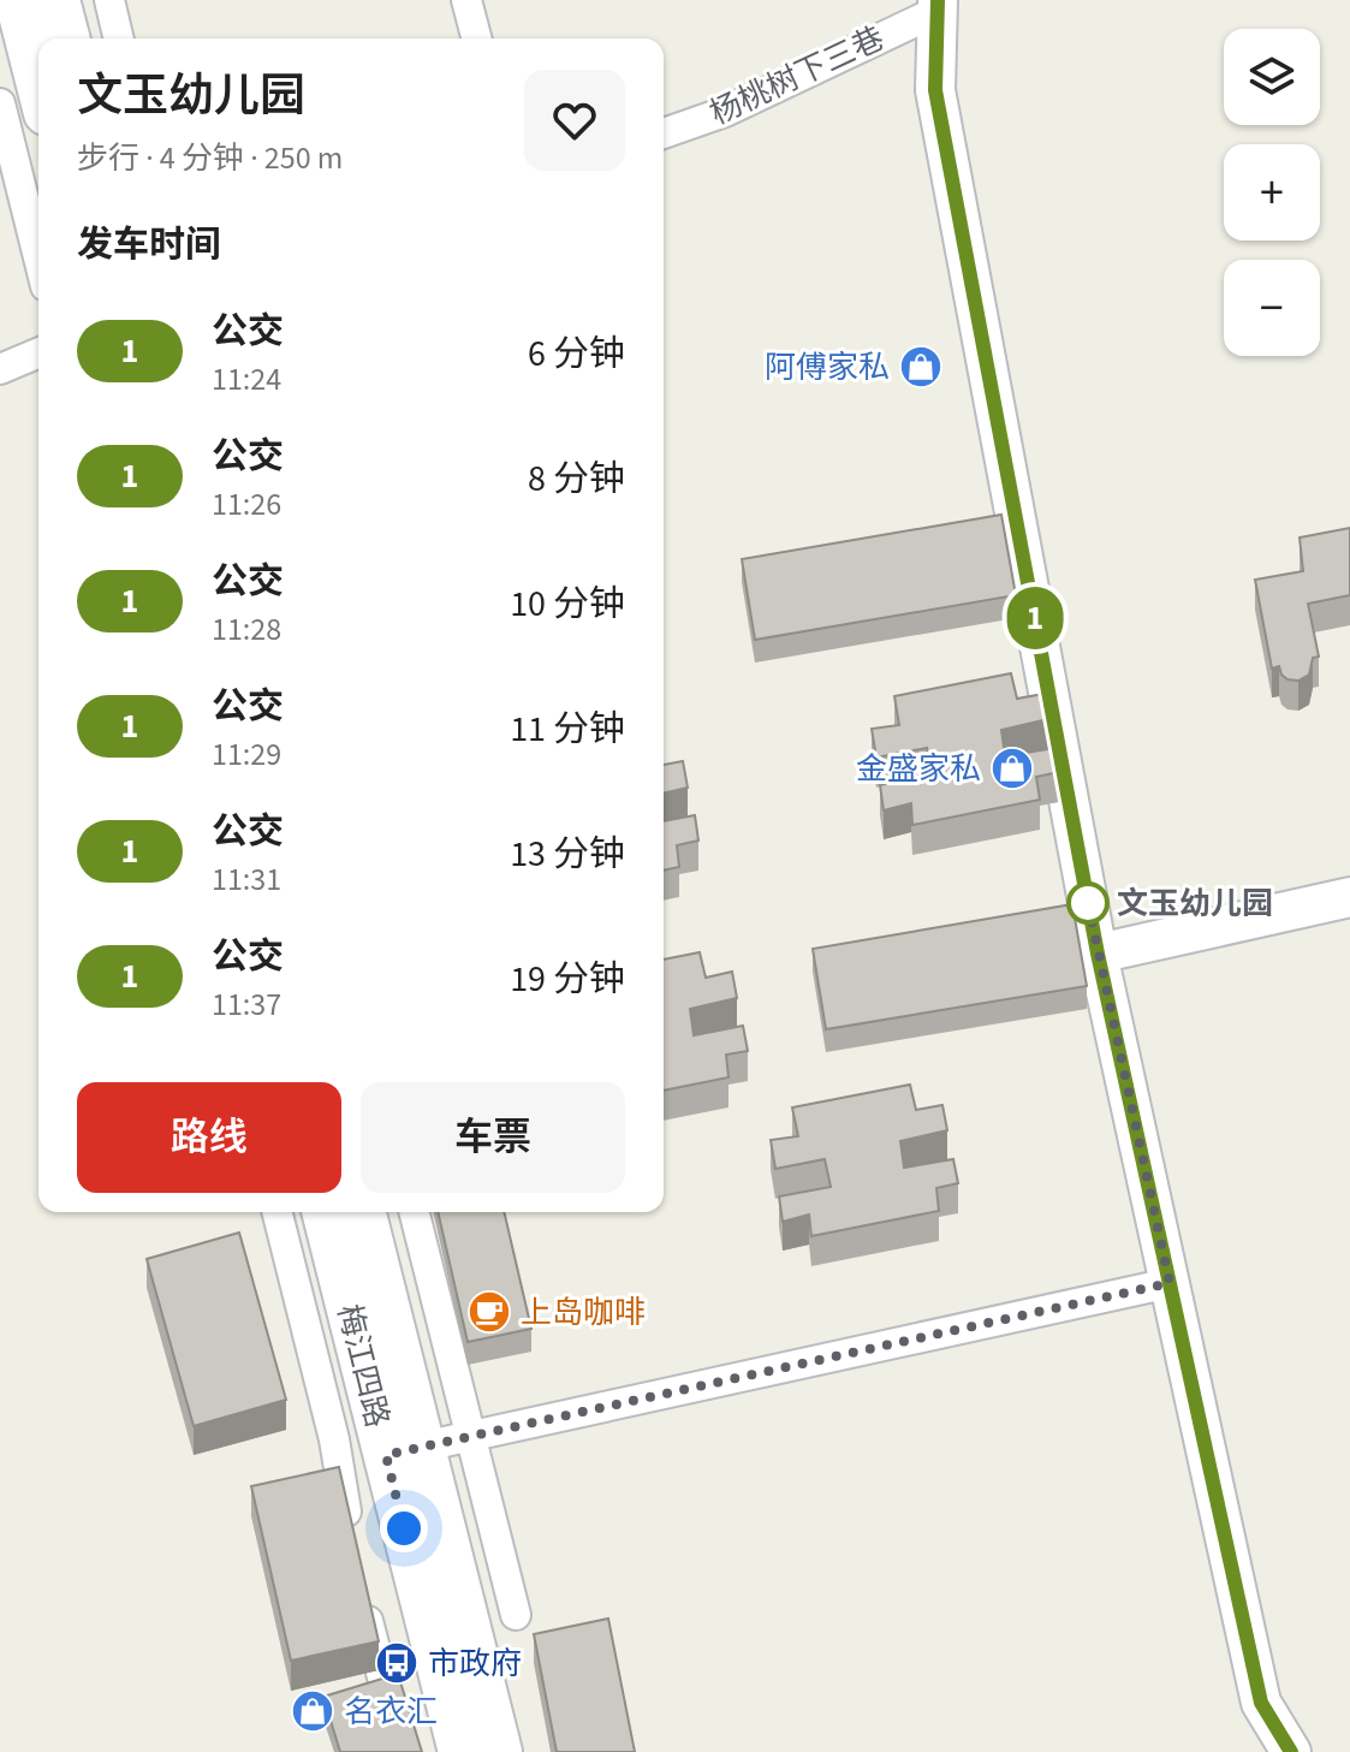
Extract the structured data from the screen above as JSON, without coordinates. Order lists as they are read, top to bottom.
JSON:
{
  "streets": {
    "main road": ["梅江四路"],
    "street": ["杨桃树下三巷"]
  },
  "places": {
    "shop": ["阿傅家私", "金盛家私", "名衣汇"],
    "other": ["文玉幼儿园"],
    "cafe": ["上岛咖啡"],
    "bus stop": ["市政府"]
  },
  "lines": ["bus line 1"],
  "page": {
    "on_map": "1",
    "map_buttons": ["+", "−"],
    "heading": [
      ["文玉幼儿园", "步行 · 4 分钟 · 250 m"],
      "发车时间"
    ],
    "list": [
      {
        "mark": "1",
        "name": "公交",
        "note": "11:24",
        "value": "6 分钟"
      },
      {
        "mark": "1",
        "name": "公交",
        "note": "11:26",
        "value": "8 分钟"
      },
      {
        "mark": "1",
        "name": "公交",
        "note": "11:28",
        "value": "10 分钟"
      },
      {
        "mark": "1",
        "name": "公交",
        "note": "11:29",
        "value": "11 分钟"
      },
      {
        "mark": "1",
        "name": "公交",
        "note": "11:31",
        "value": "13 分钟"
      },
      {
        "mark": "1",
        "name": "公交",
        "note": "11:37",
        "value": "19 分钟"
      }
    ],
    "buttons": ["路线", "车票"]
  }
}
